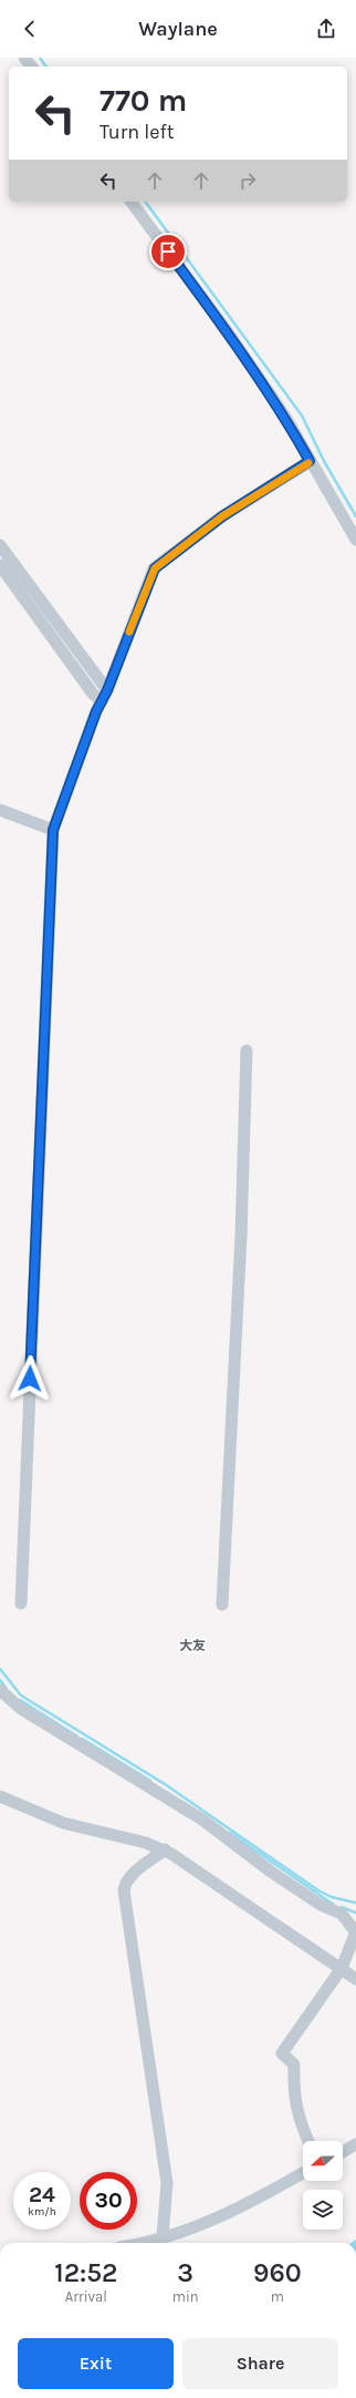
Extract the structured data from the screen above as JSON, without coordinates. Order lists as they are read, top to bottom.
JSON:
{
  "districts": ["大友"],
  "north": "left",
  "page": {
    "header": "Waylane",
    "turn": ["770 m", "Turn left"],
    "speed": "24 km/h",
    "limit": "30",
    "eta": [
      "12:52",
      "Arrival",
      "3",
      "min",
      "960",
      "m"
    ],
    "buttons": ["Exit", "Share"]
  }
}
